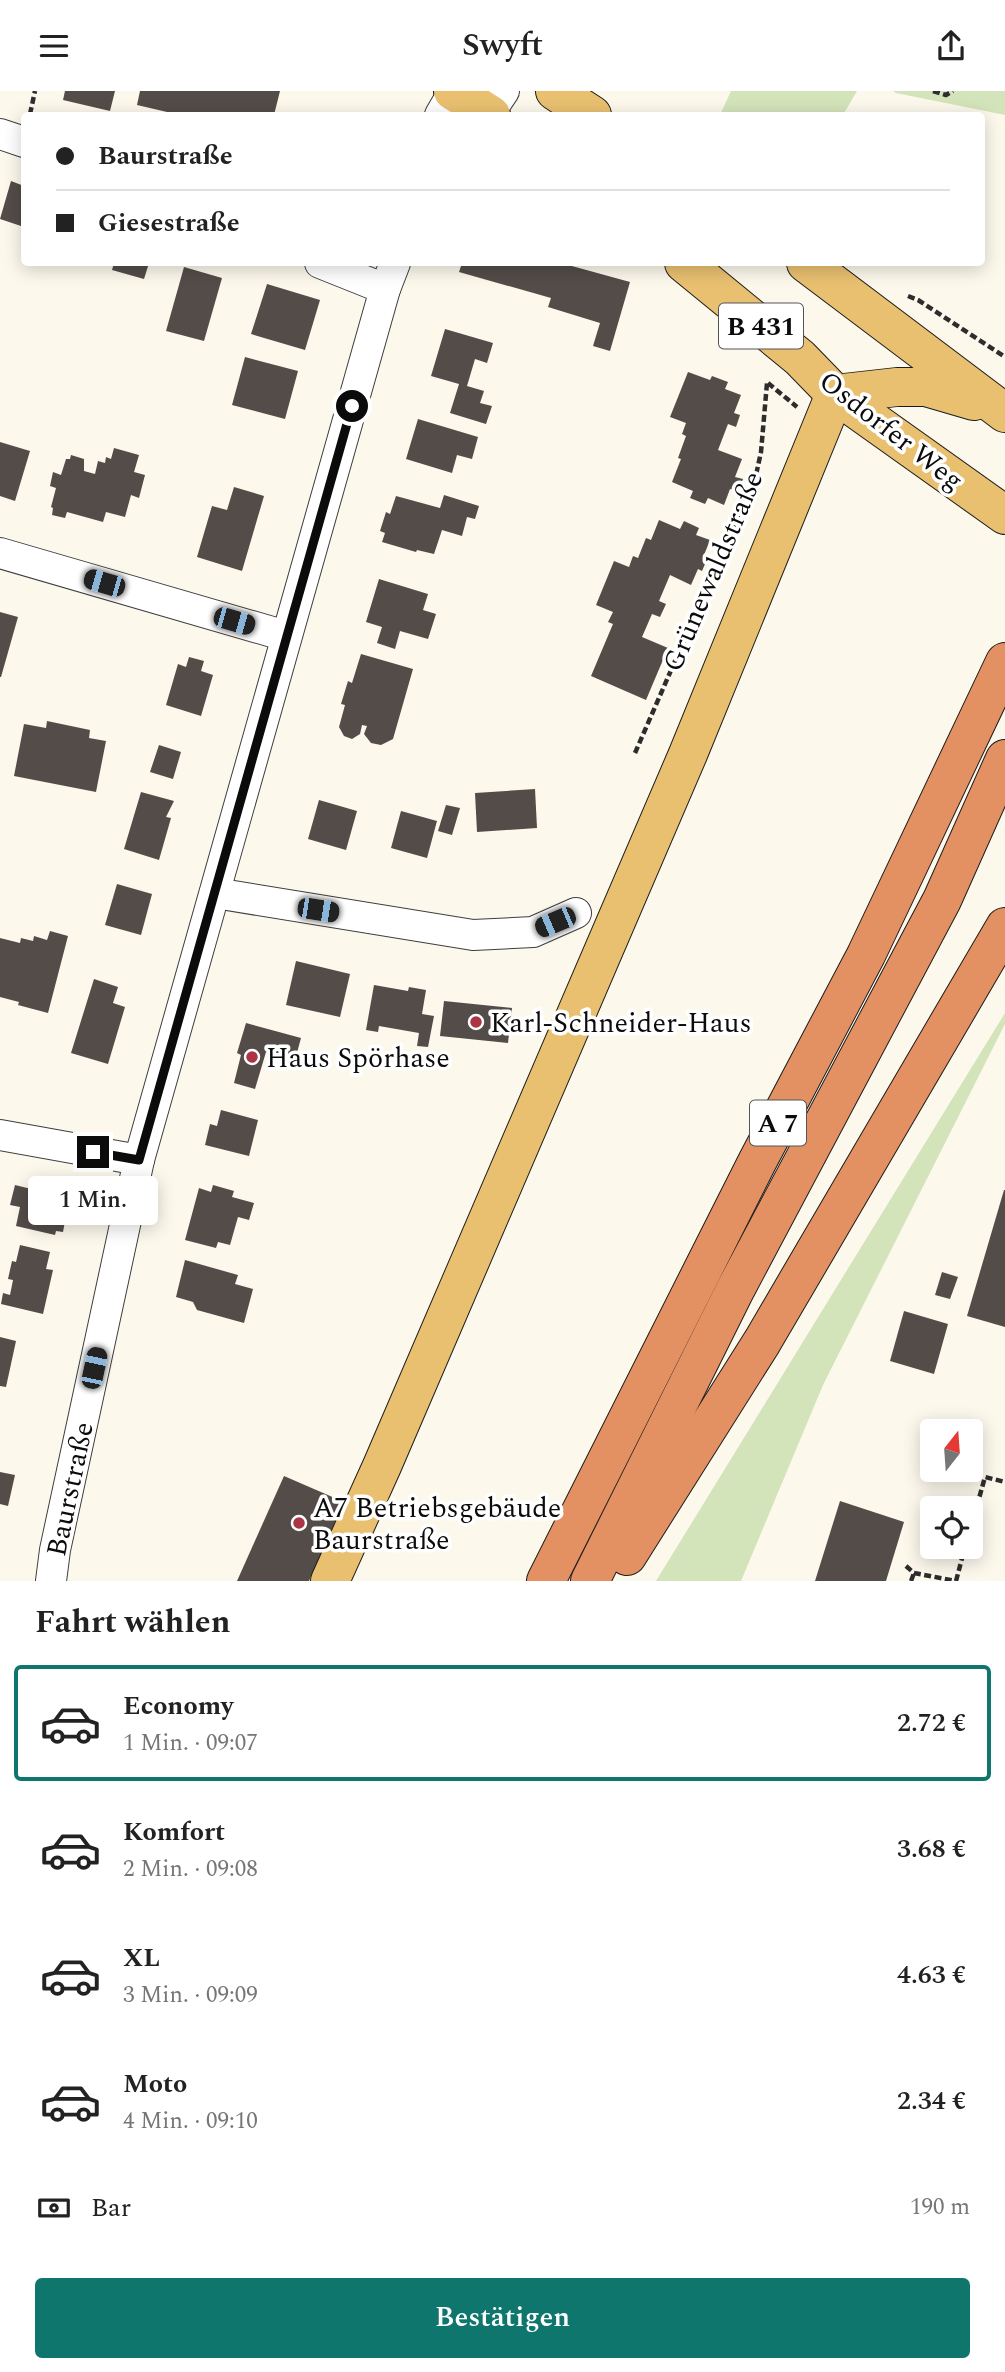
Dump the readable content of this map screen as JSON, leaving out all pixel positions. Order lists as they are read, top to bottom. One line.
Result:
{"streets":{"highway":["A 7"],"main road":["B 431","Osdorfer Weg"],"street":["Baurstraße"],"path":["Grünewaldstraße"]},"crossings":[["Osdorfer Weg","Grünewaldstraße"]],"places":["Karl-Schneider-Haus","Haus Spörhase","A7 Betriebsgebäude Baurstraße"],"north":"top","page":{"header":"Swyft","banner":["Baurstraße","Giesestraße"],"bubble":"1 Min.","heading":"Fahrt wählen","list":[{"name":"Economy","note":"1 Min. · 09:07","value":"2.72 €"},{"name":"Komfort","note":"2 Min. · 09:08","value":"3.68 €"},{"name":"XL","note":"3 Min. · 09:09","value":"4.63 €"},{"name":"Moto","note":"4 Min. · 09:10","value":"2.34 €"}],"pay":["Bar","190 m"],"buttons":"Bestätigen"}}
